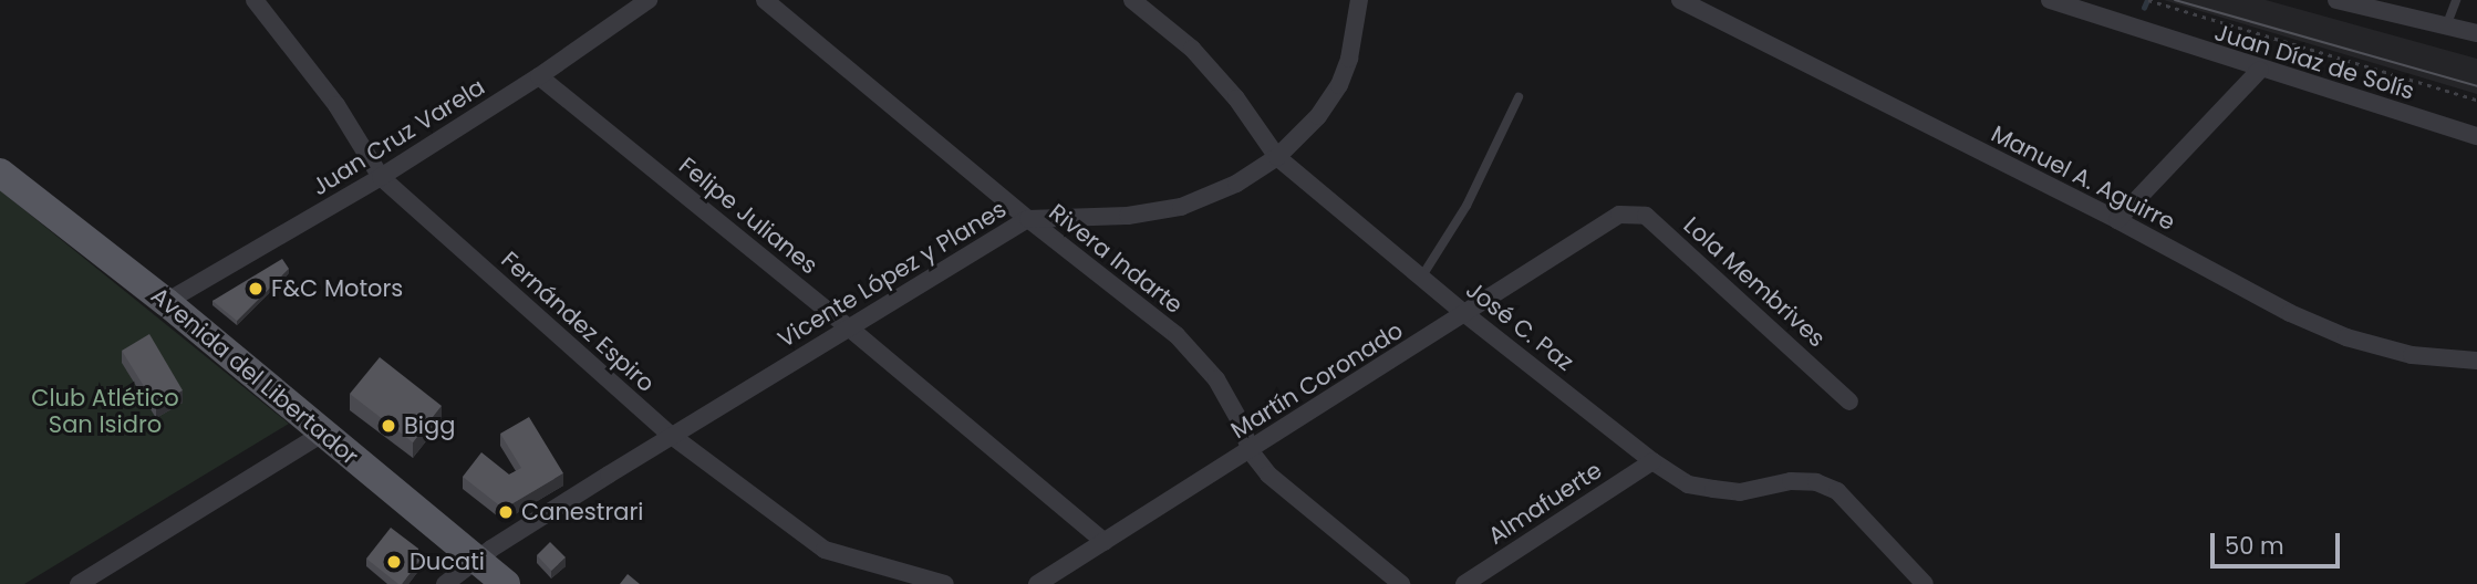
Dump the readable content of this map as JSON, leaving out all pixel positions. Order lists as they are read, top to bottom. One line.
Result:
{"streets":{"main road":["Avenida del Libertador"],"street":["Juan Díaz de Solís","Juan Cruz Varela","Manuel A. Aguirre","Felipe Julianes","Rivera Indarte","Vicente López y Planes","Lola Membrives","Fernández Espiro","José C. Paz","Martín Coronado","Almafuerte"]},"crossings":[["Juan Cruz Varela","Felipe Julianes"],["Juan Cruz Varela","Fernández Espiro"],["Juan Cruz Varela","Avenida del Libertador"],["Felipe Julianes","Vicente López y Planes"],["Felipe Julianes","Martín Coronado"],["Rivera Indarte","Vicente López y Planes"],["Rivera Indarte","Martín Coronado"],["Vicente López y Planes","Fernández Espiro"],["Vicente López y Planes","José C. Paz"],["Vicente López y Planes","Avenida del Libertador"],["Lola Membrives","Martín Coronado"],["José C. Paz","Martín Coronado"],["José C. Paz","Almafuerte"]],"parks":["Club Atlético San Isidro"],"places":["F&C Motors","Bigg","Canestrari","Ducati"],"scale_bar":"50 m"}
